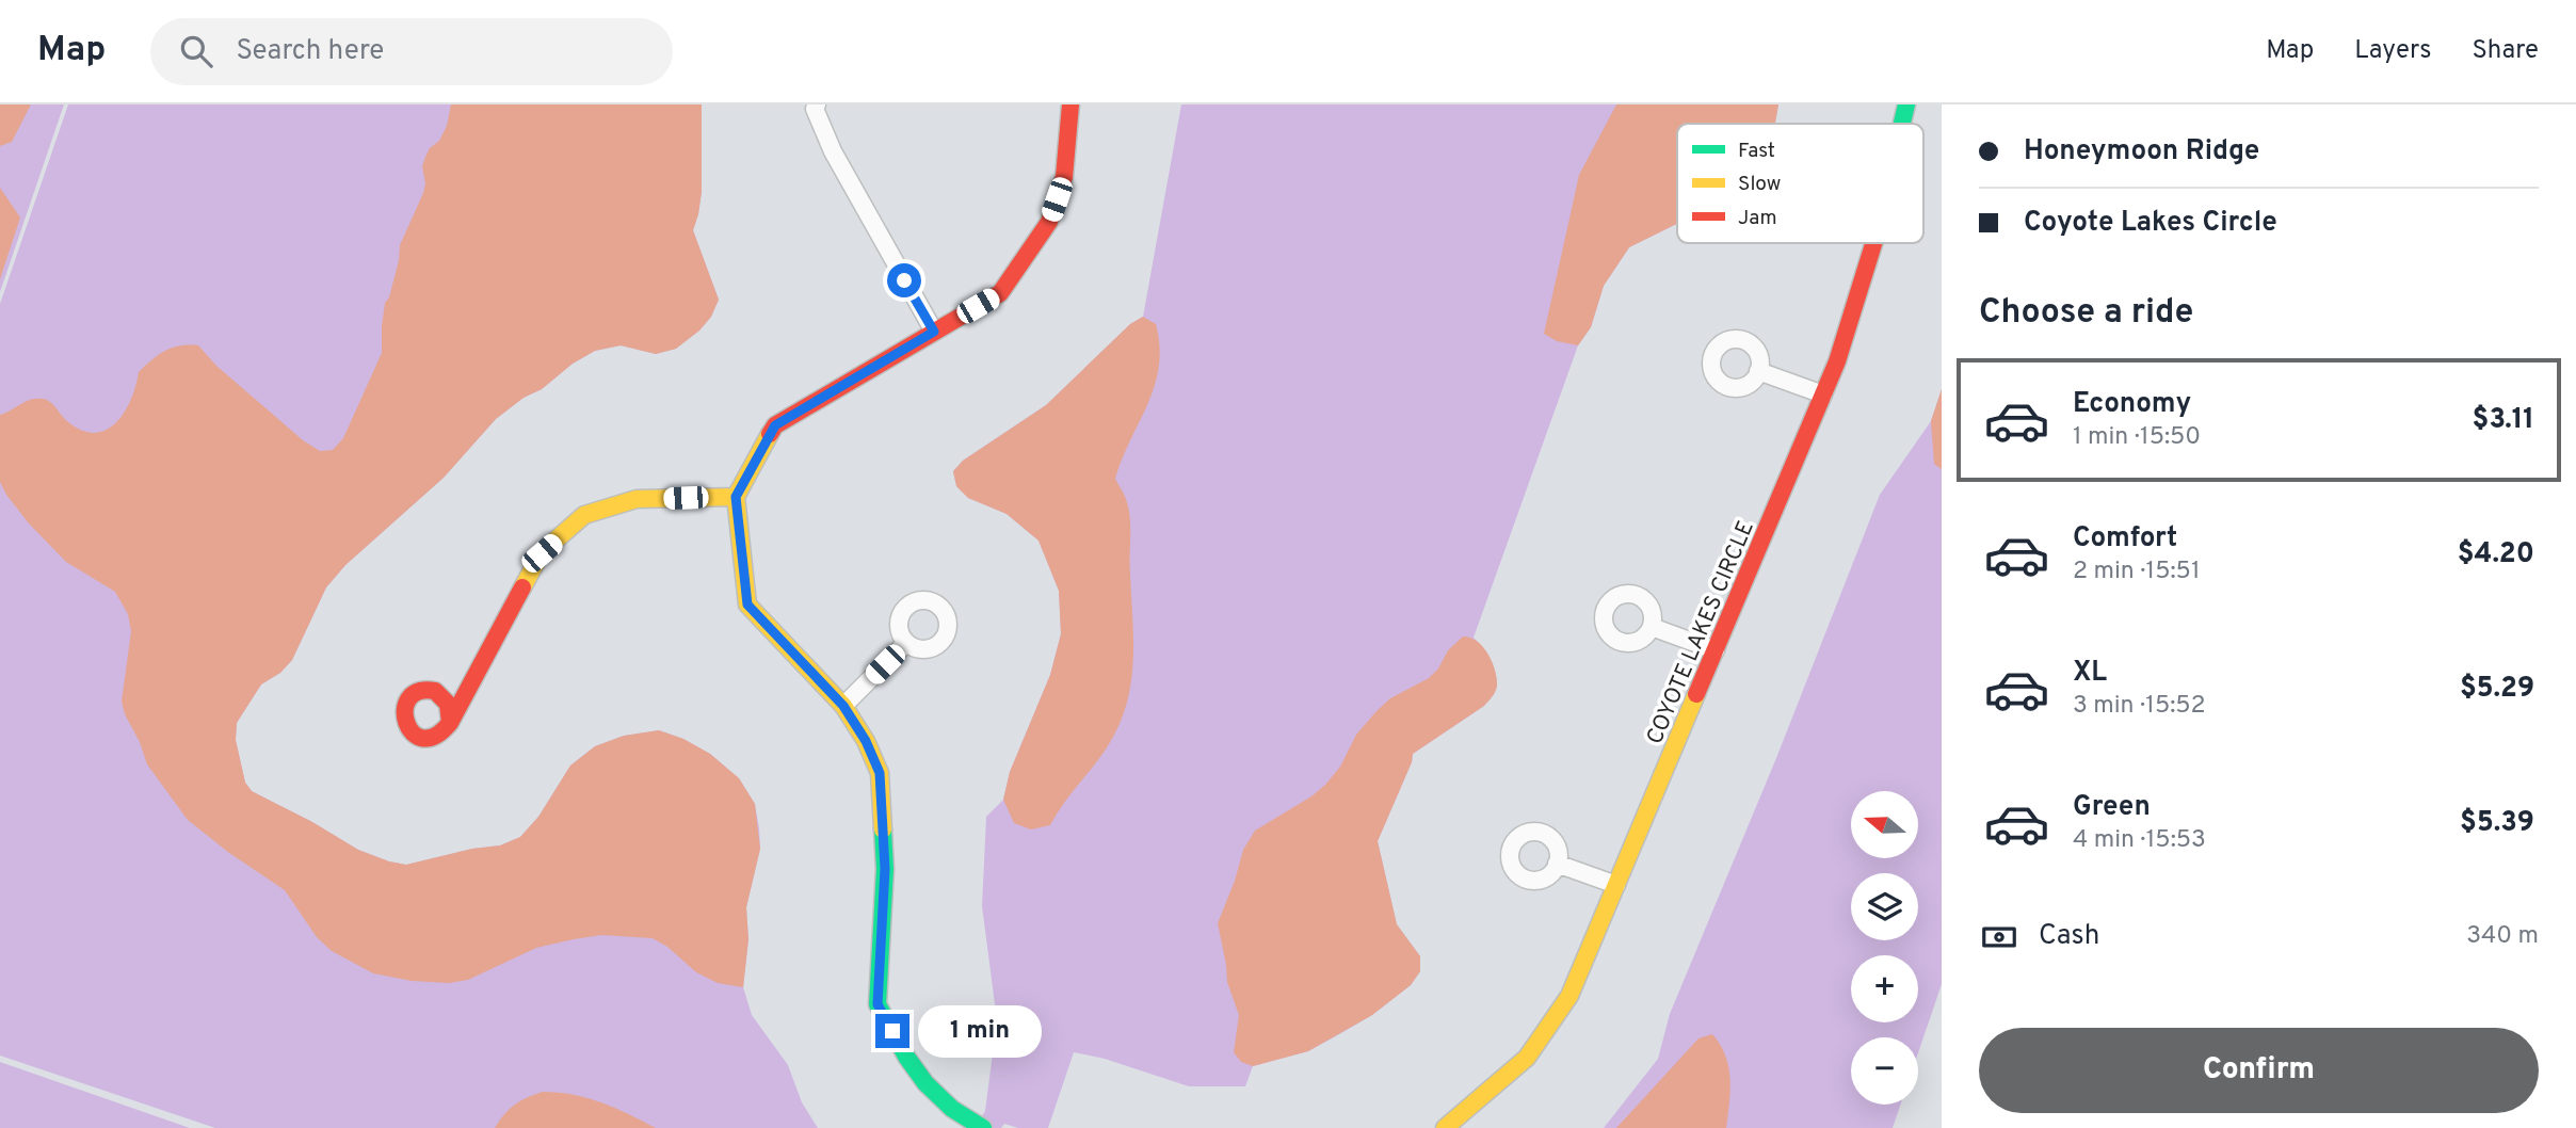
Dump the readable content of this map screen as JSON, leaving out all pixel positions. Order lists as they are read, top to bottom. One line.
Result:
{"streets":{"street":["COYOTE LAKES CIRCLE"]},"legend":["Fast","Slow","Jam"],"north":"left","page":{"header":"Map","search":"Search here","nav":["Map","Layers","Share"],"banner":["Honeymoon Ridge","Coyote Lakes Circle"],"heading":"Choose a ride","list":[{"name":"Economy","note":"1 min · 15:50","value":"$3.11"},{"name":"Comfort","note":"2 min · 15:51","value":"$4.20"},{"name":"XL","note":"3 min · 15:52","value":"$5.29"},{"name":"Green","note":"4 min · 15:53","value":"$5.39"}],"map_buttons":["+","−"],"pay":["Cash","340 m"],"bubble":"1 min","buttons":"Confirm"}}
